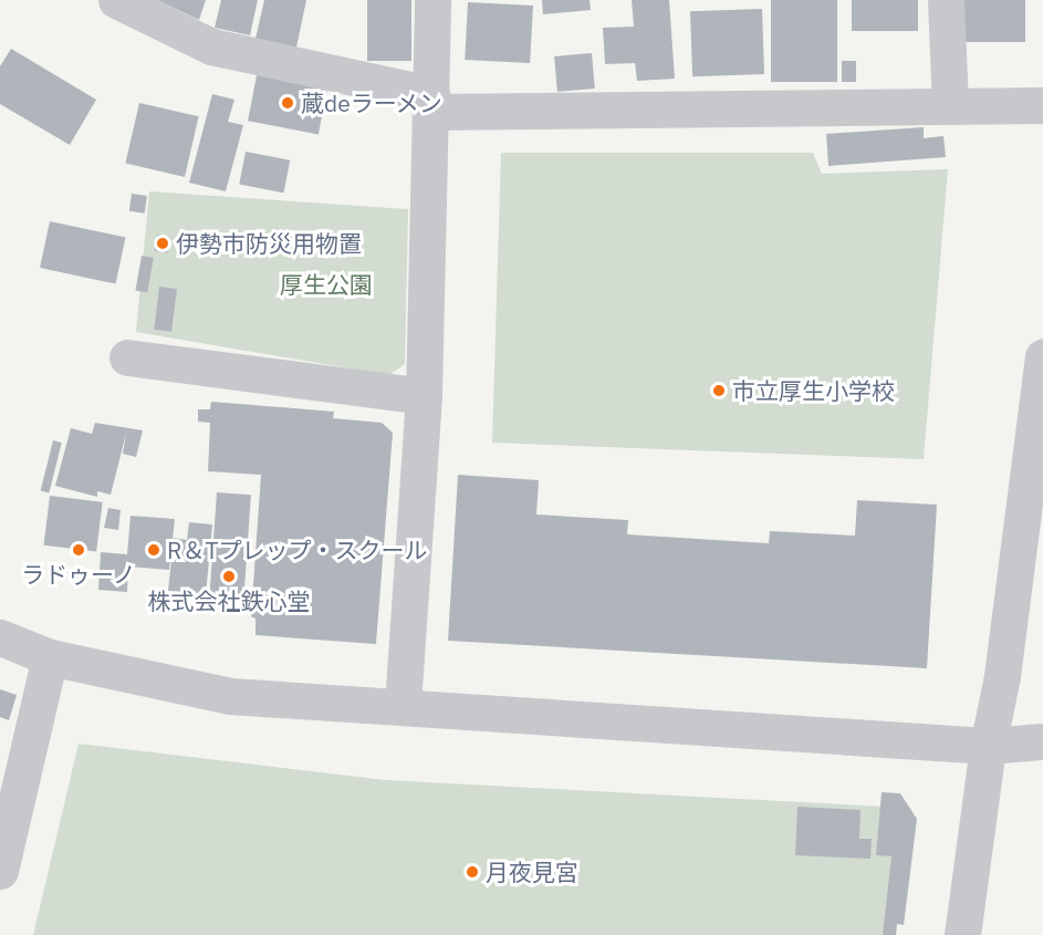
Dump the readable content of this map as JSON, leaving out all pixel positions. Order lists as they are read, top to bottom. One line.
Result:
{"parks":["厚生公園"],"places":["蔵deラーメン","伊勢市防災用物置","市立厚生小学校","ラドゥーノ","R＆Tプレップ・スクール","株式会社鉄心堂","月夜見宮"]}
